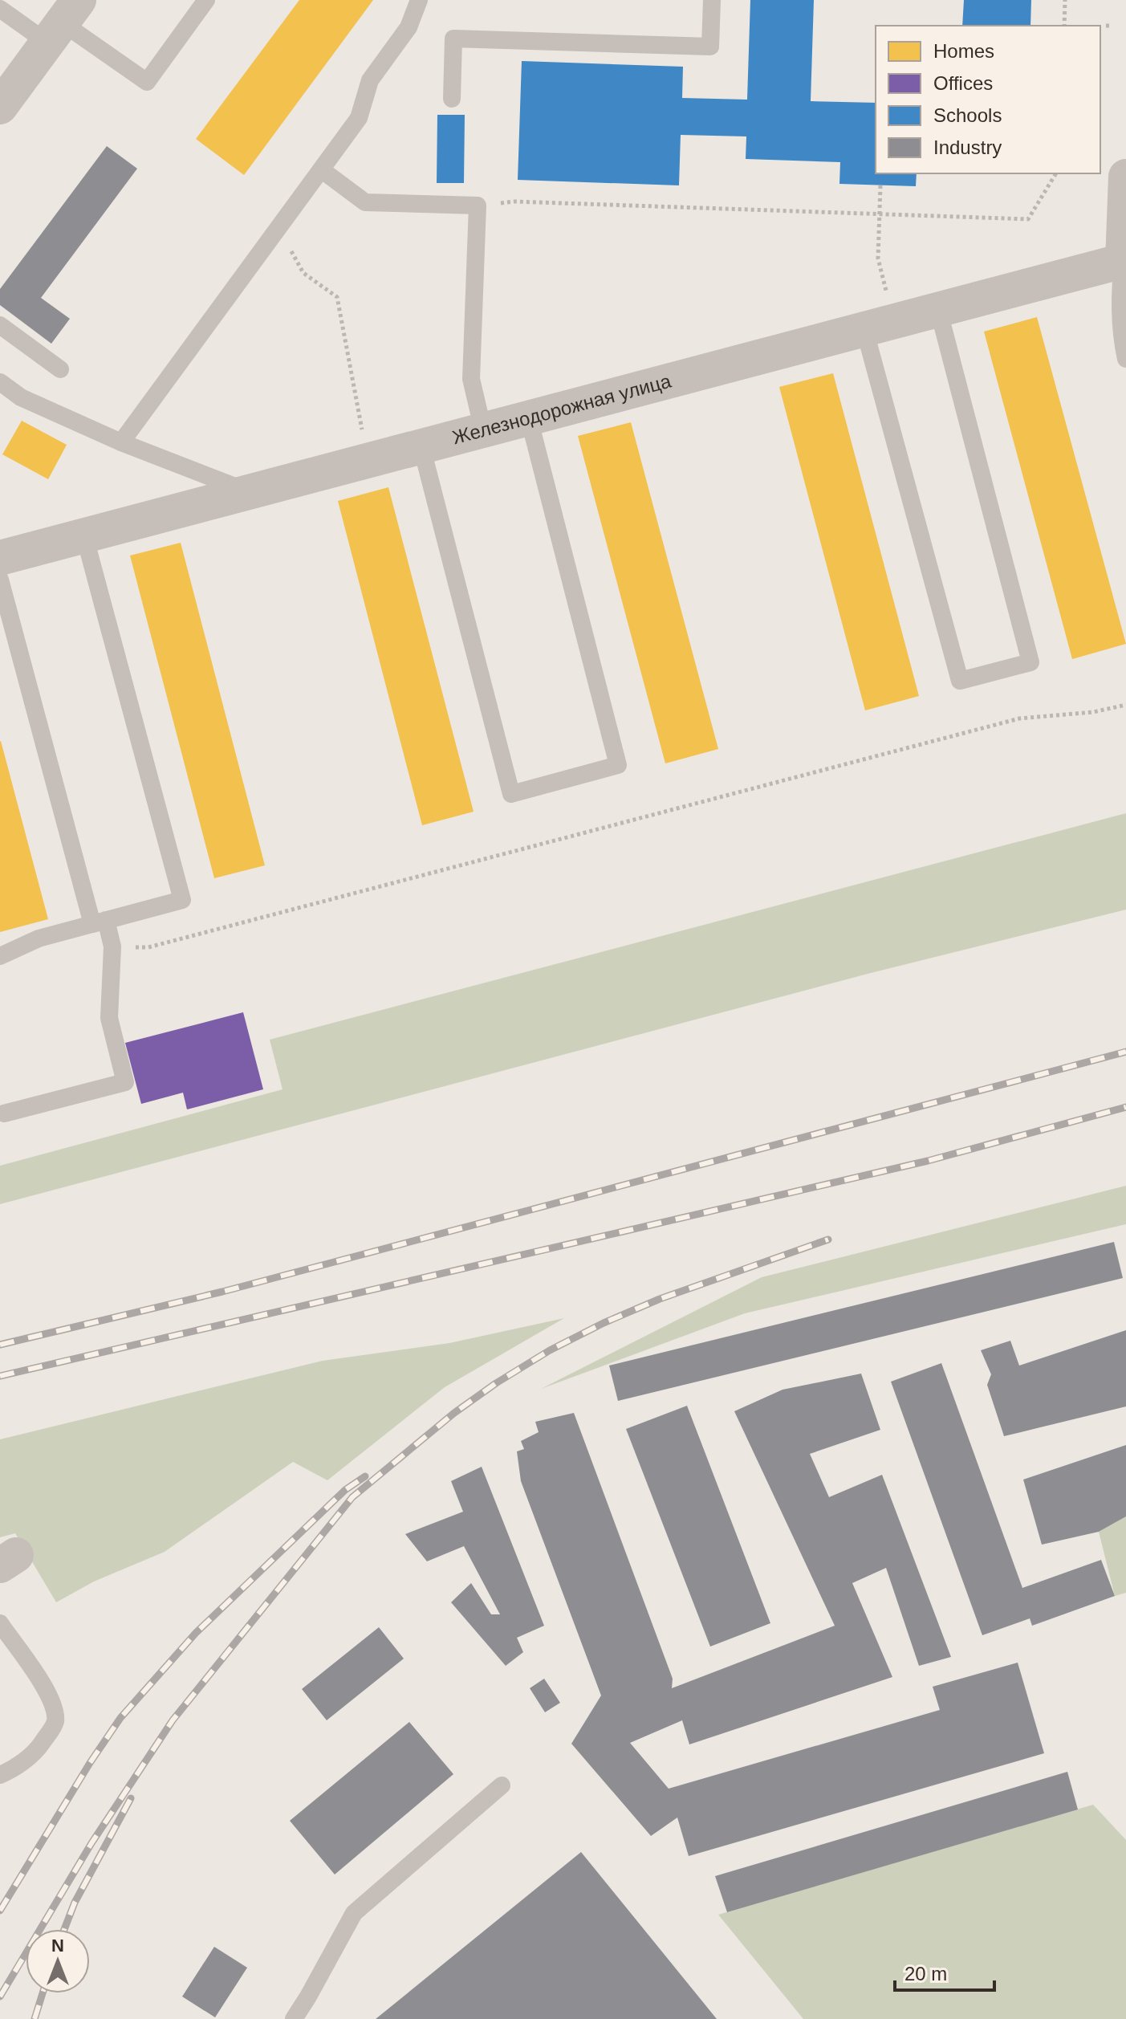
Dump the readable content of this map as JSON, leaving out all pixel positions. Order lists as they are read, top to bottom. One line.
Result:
{"streets":{"street":["Железнодорожная улица"]},"legend":["Homes","Offices","Schools","Industry"],"scale_bar":"20 m","north":"top"}
